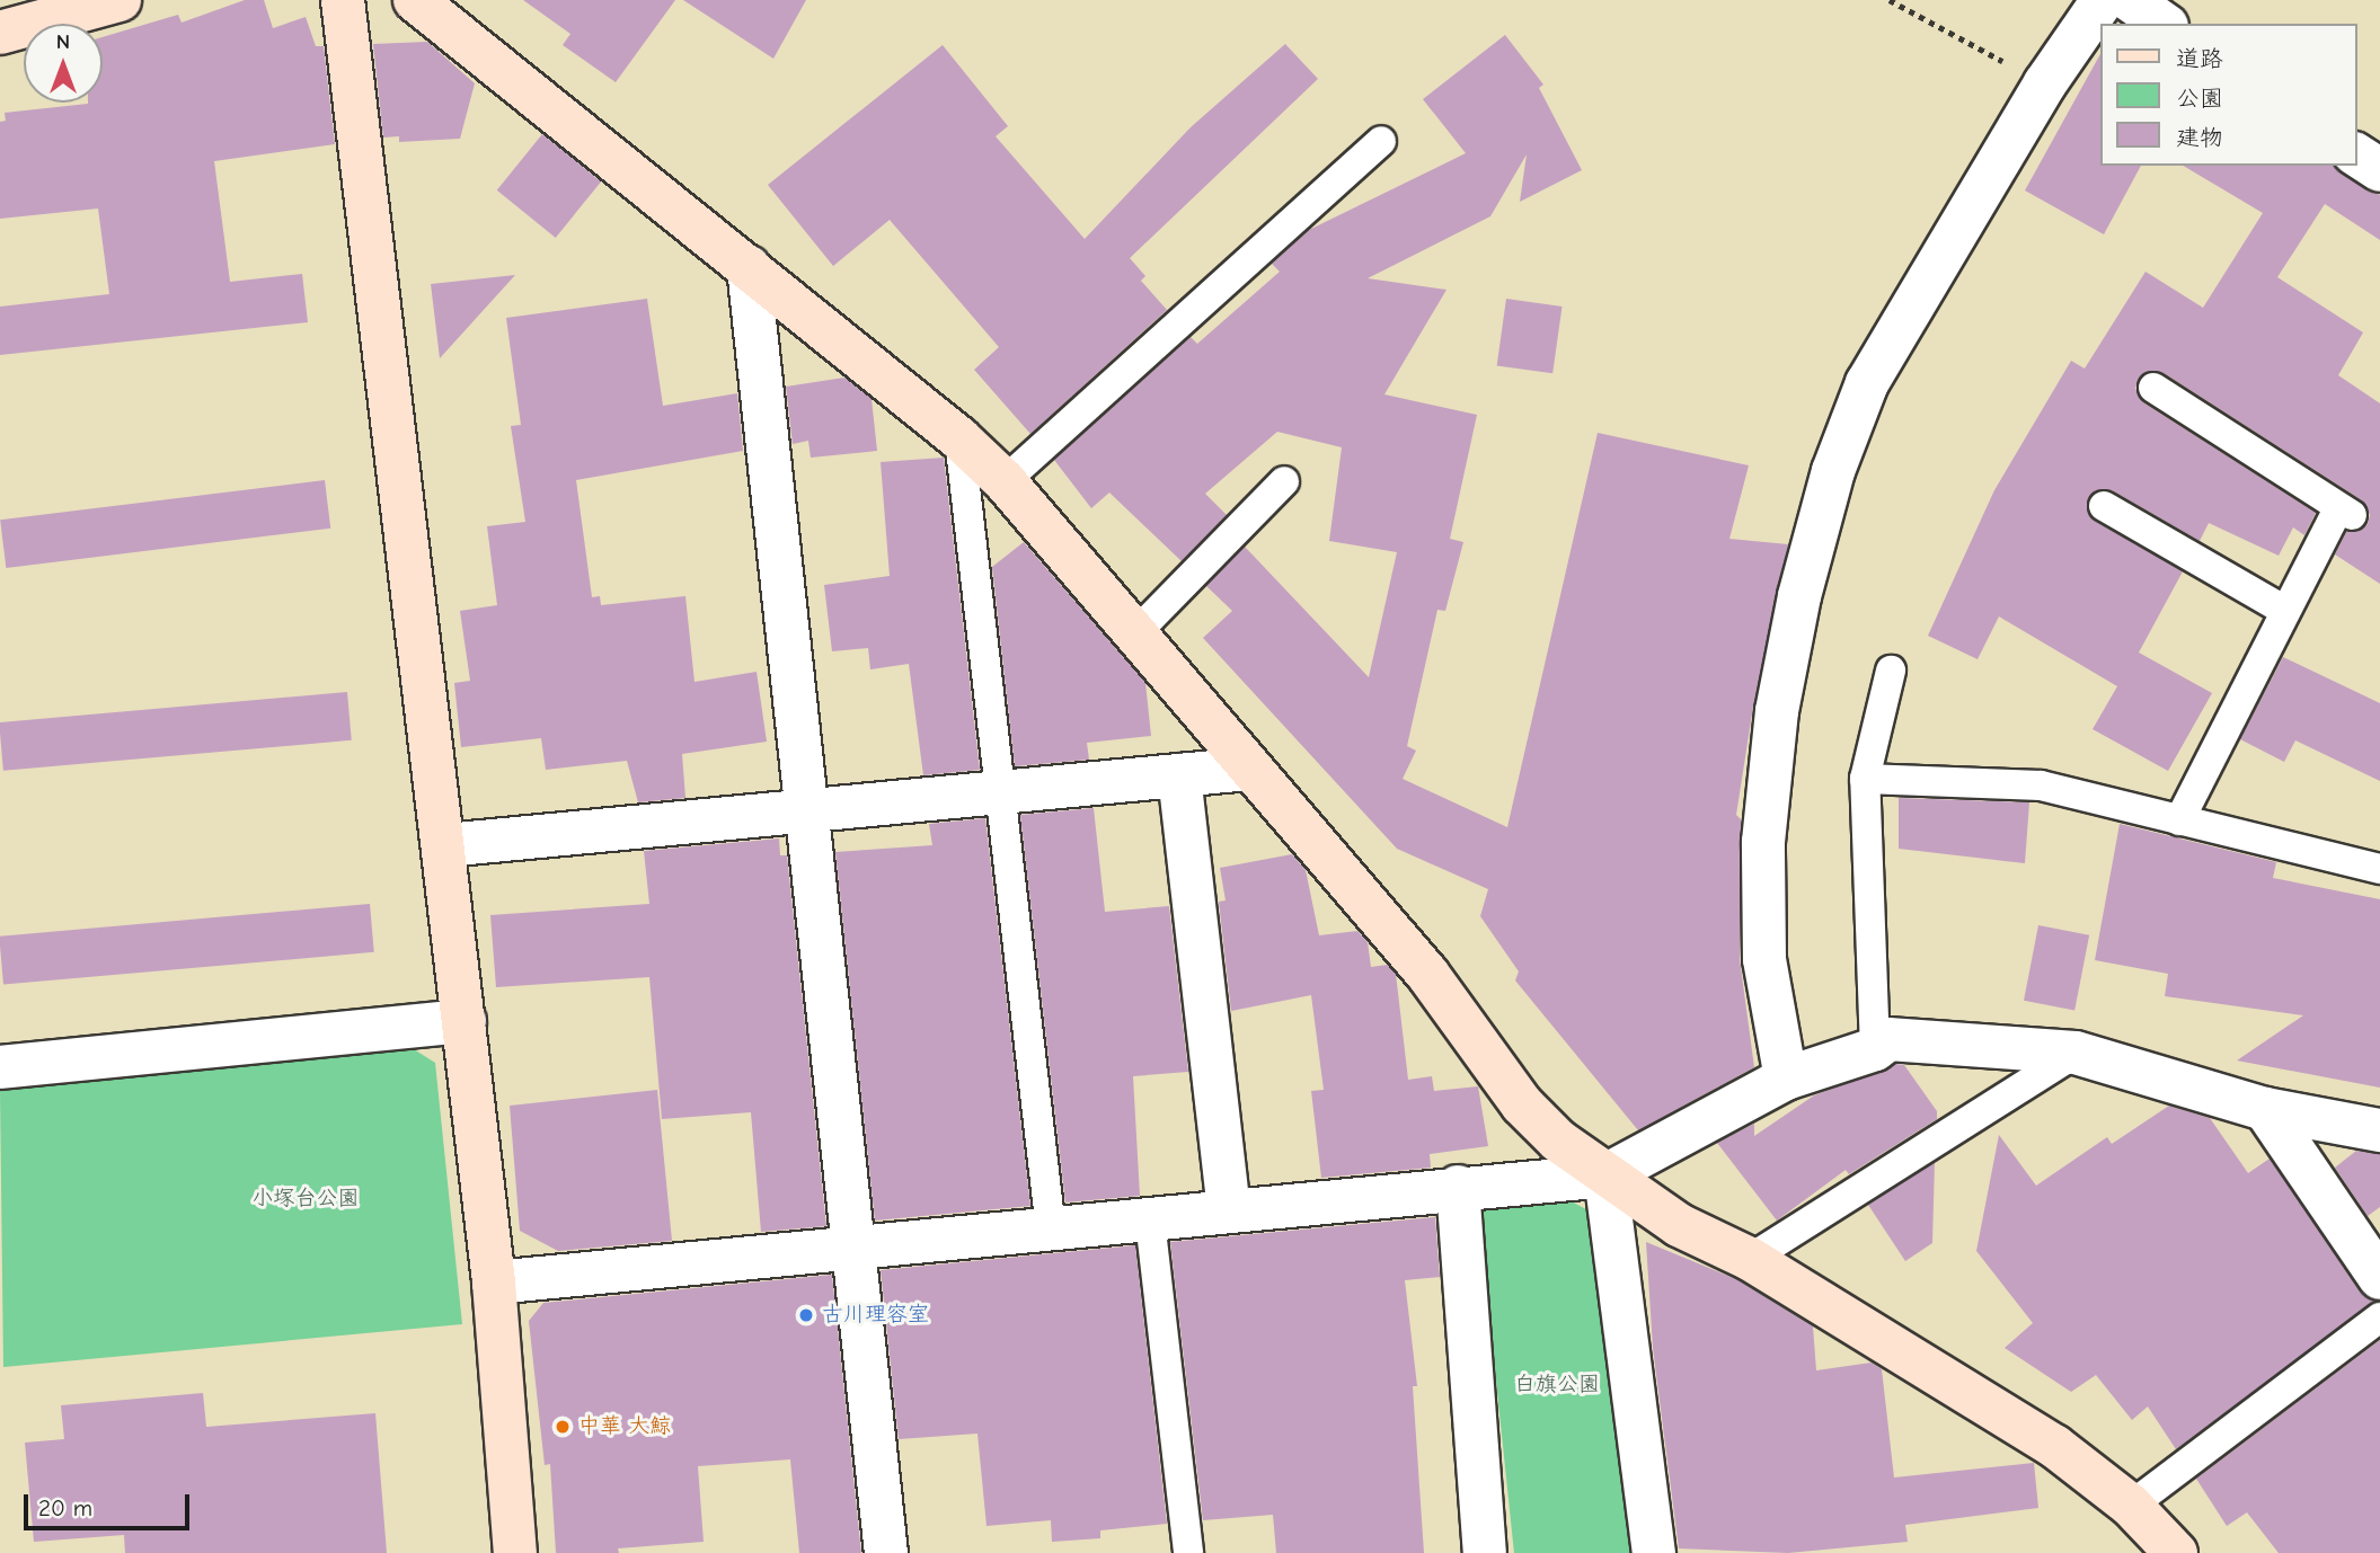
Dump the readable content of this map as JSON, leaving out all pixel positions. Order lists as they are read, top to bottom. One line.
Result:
{"parks":["小塚台公園","白旗公園"],"places":["古川理容室","中華 大鯨"],"legend":["道路","公園","建物"],"scale_bar":"20 m","north":"top"}
